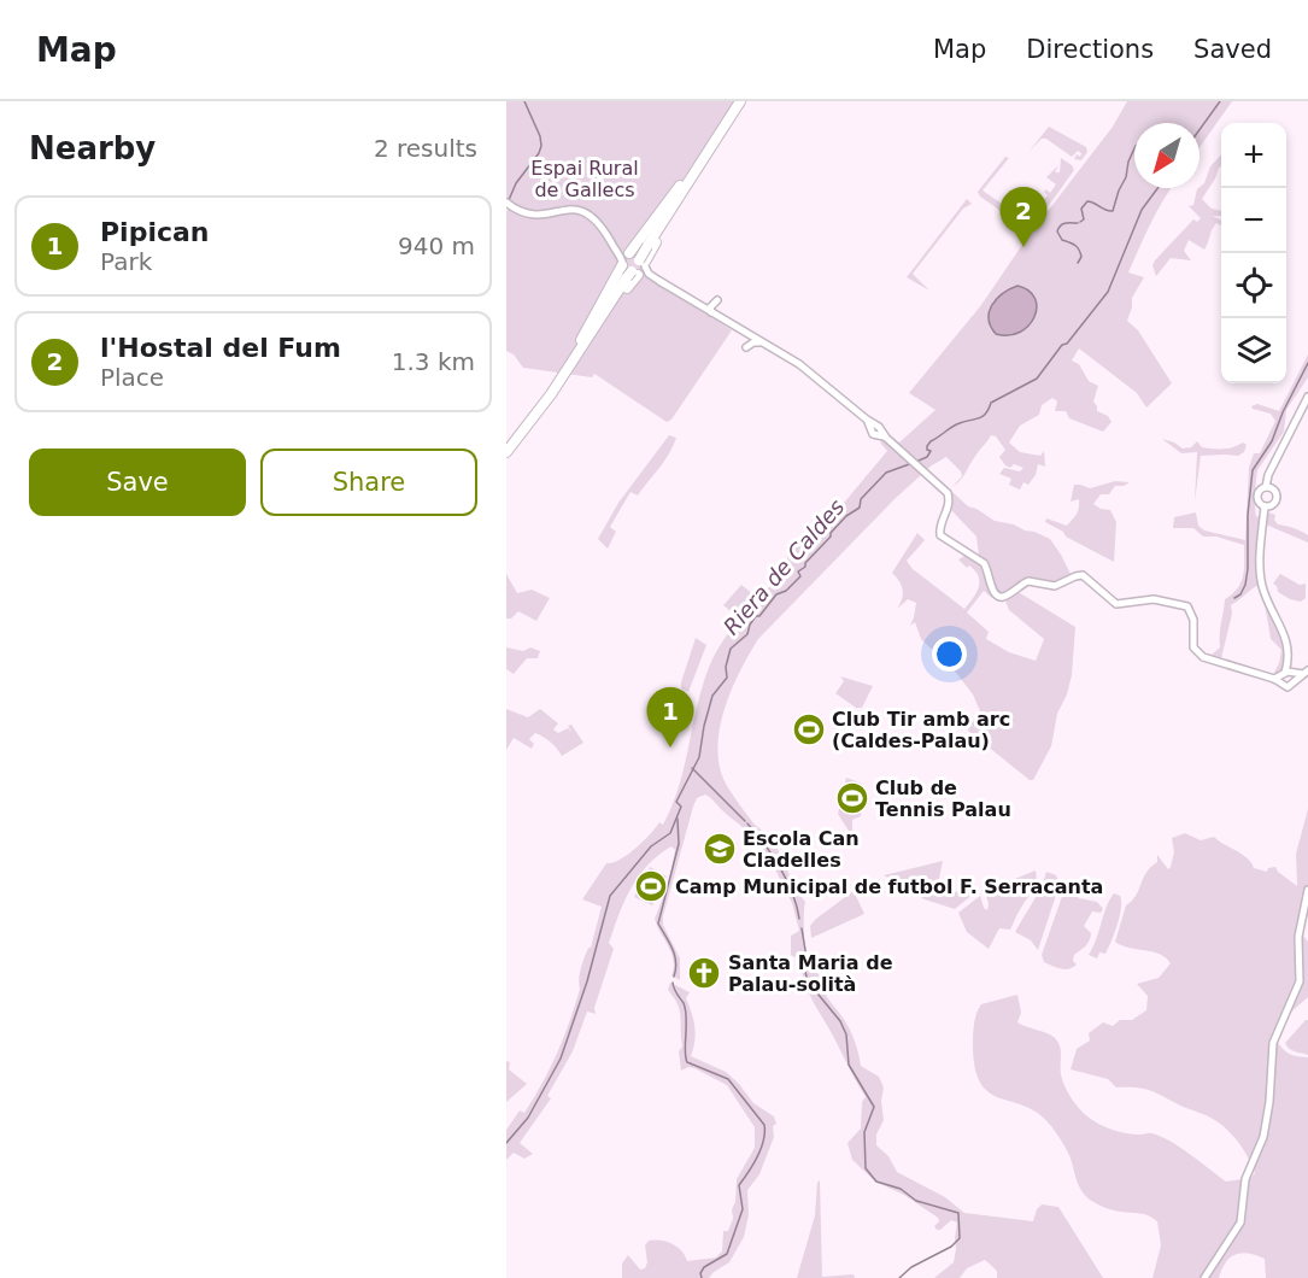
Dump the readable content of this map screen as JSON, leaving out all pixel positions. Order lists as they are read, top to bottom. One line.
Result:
{"water":["Riera de Caldes"],"parks":["Espai Rural de Gallecs"],"places":{"sports":["Club Tir amb arc (Caldes-Palau)","Club de Tennis Palau","Camp Municipal de futbol F. Serracanta"],"school or university":["Escola Can Cladelles"],"church":["Santa Maria de Palau-solità"]},"north":"bottom left","page":{"header":"Map","nav":["Map","Directions","Saved"],"heading":["Nearby","2 results"],"map_buttons":["+","−"],"pins":["2","1"],"list":[{"mark":"1","name":"Pipican","note":"Park","value":"940 m"},{"mark":"2","name":"l'Hostal del Fum","note":"Place","value":"1.3 km"}],"buttons":["Save","Share"]}}
